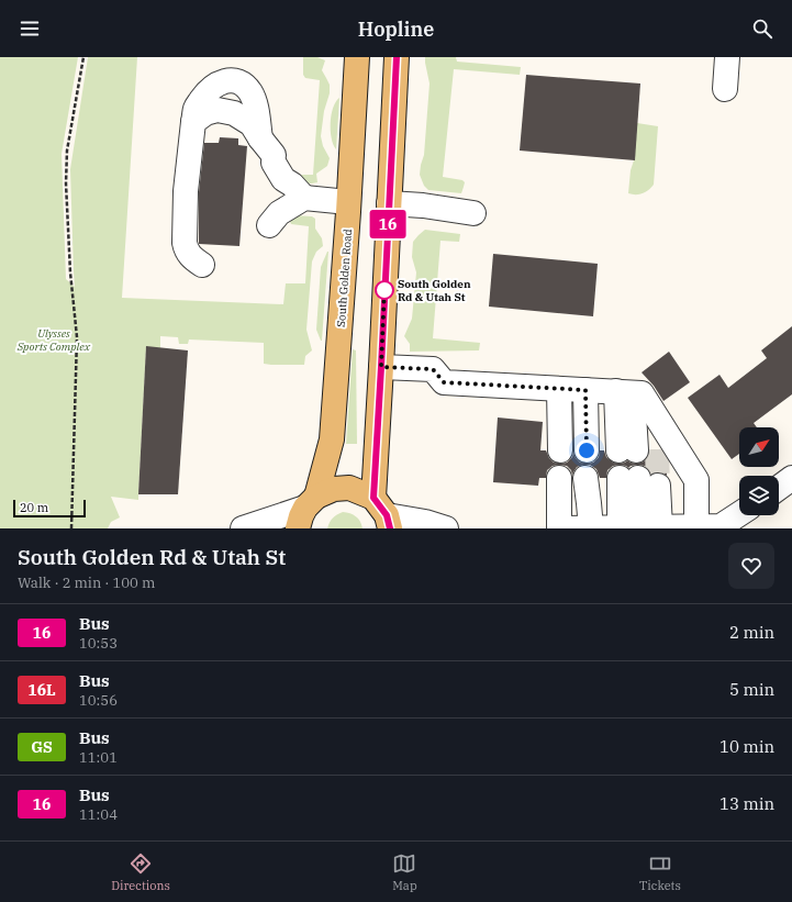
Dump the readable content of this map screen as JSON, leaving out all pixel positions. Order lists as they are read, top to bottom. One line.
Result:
{"streets":{"main road":["South Golden Road"]},"parks":["Ulysses Sports Complex"],"places":["South Golden Rd & Utah St"],"lines":["bus line 16"],"scale_bar":"20 m","north":"top right","page":{"header":"Hopline","on_map":"16","scale":"20 m","heading":["South Golden Rd & Utah St","Walk · 2 min · 100 m"],"list":[{"mark":"16","name":"Bus","note":"10:53","value":"2 min"},{"mark":"16L","name":"Bus","note":"10:56","value":"5 min"},{"mark":"GS","name":"Bus","note":"11:01","value":"10 min"},{"mark":"16","name":"Bus","note":"11:04","value":"13 min"}],"tabs":["Directions","Map","Tickets"]}}
